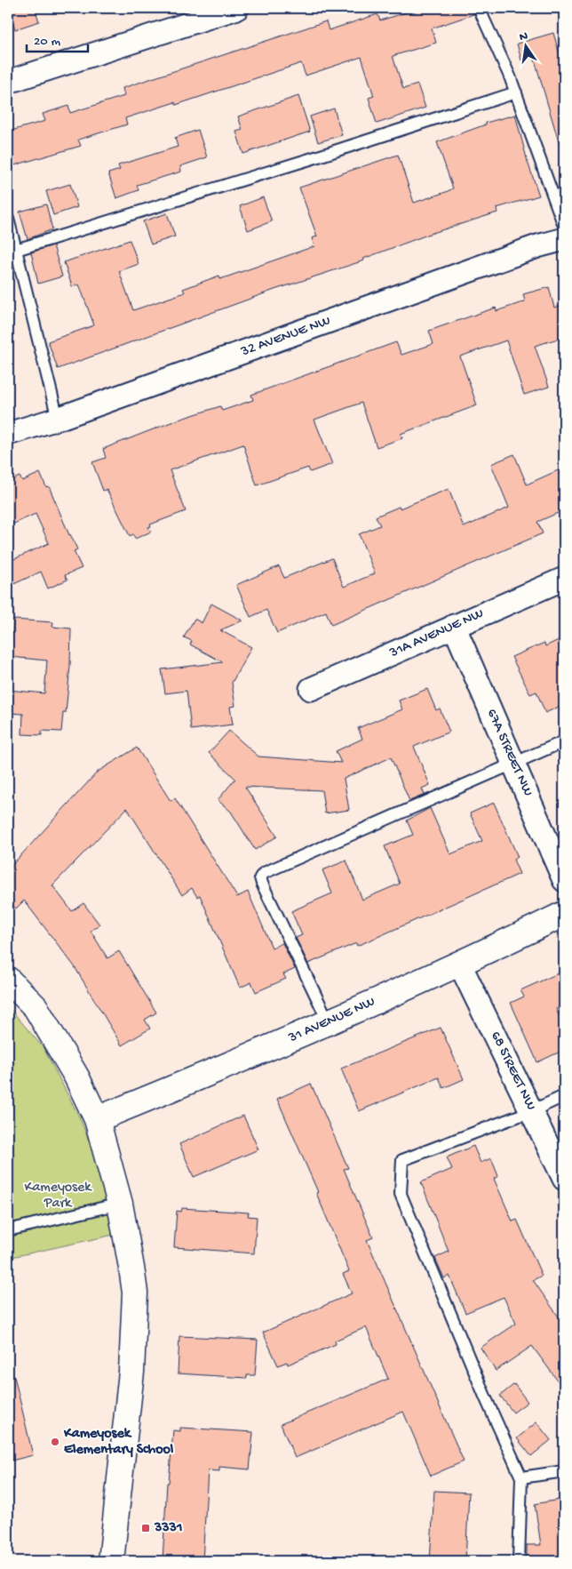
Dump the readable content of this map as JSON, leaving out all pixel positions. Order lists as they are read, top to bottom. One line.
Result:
{"streets":{"street":["32 AVENUE NW","31A AVENUE NW","67A STREET NW","31 AVENUE NW","68 STREET NW"]},"crossings":[["31A AVENUE NW","67A STREET NW"],["31 AVENUE NW","68 STREET NW"]],"parks":["Kameyosek Park"],"places":{"other":["Kameyosek Elementary School"],"transit":["3331"]},"scale_bar":"20 m","north":"top"}
